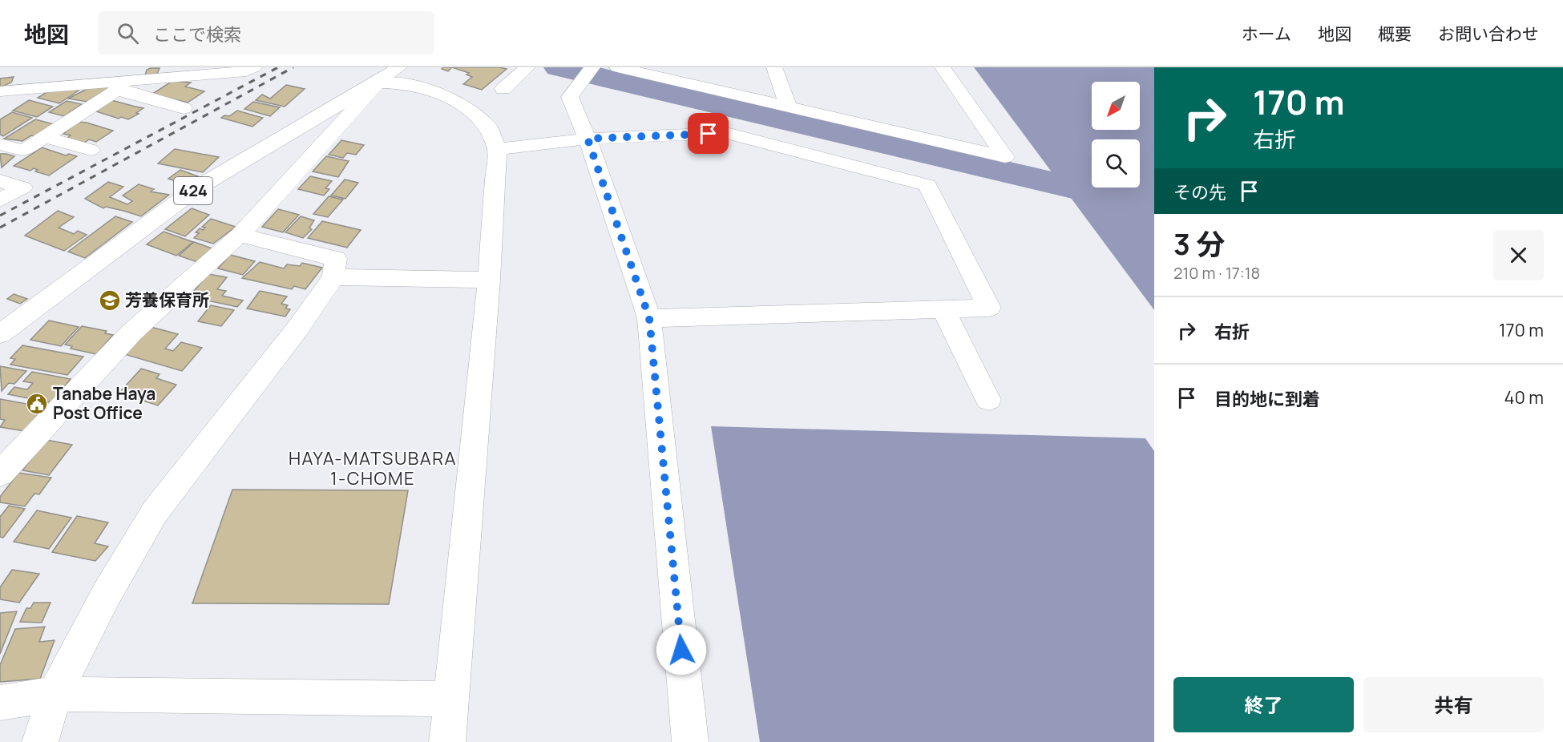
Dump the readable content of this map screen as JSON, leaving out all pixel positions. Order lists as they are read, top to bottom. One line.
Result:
{"streets":{"main road":["424"]},"districts":["HAYA-MATSUBARA 1-CHOME"],"places":{"school or university":["芳養保育所"],"public building":["Tanabe Haya Post Office"]},"north":"bottom left","page":{"header":"地図","search":"ここで検索","nav":["ホーム","地図","概要","お問い合わせ"],"turn":["170 m","右折"],"then":"その先","heading":["3 分","210 m · 17:18"],"list":[{"name":"右折","value":"170 m"},{"name":"目的地に到着","value":"40 m"}],"buttons":["終了","共有"]}}
